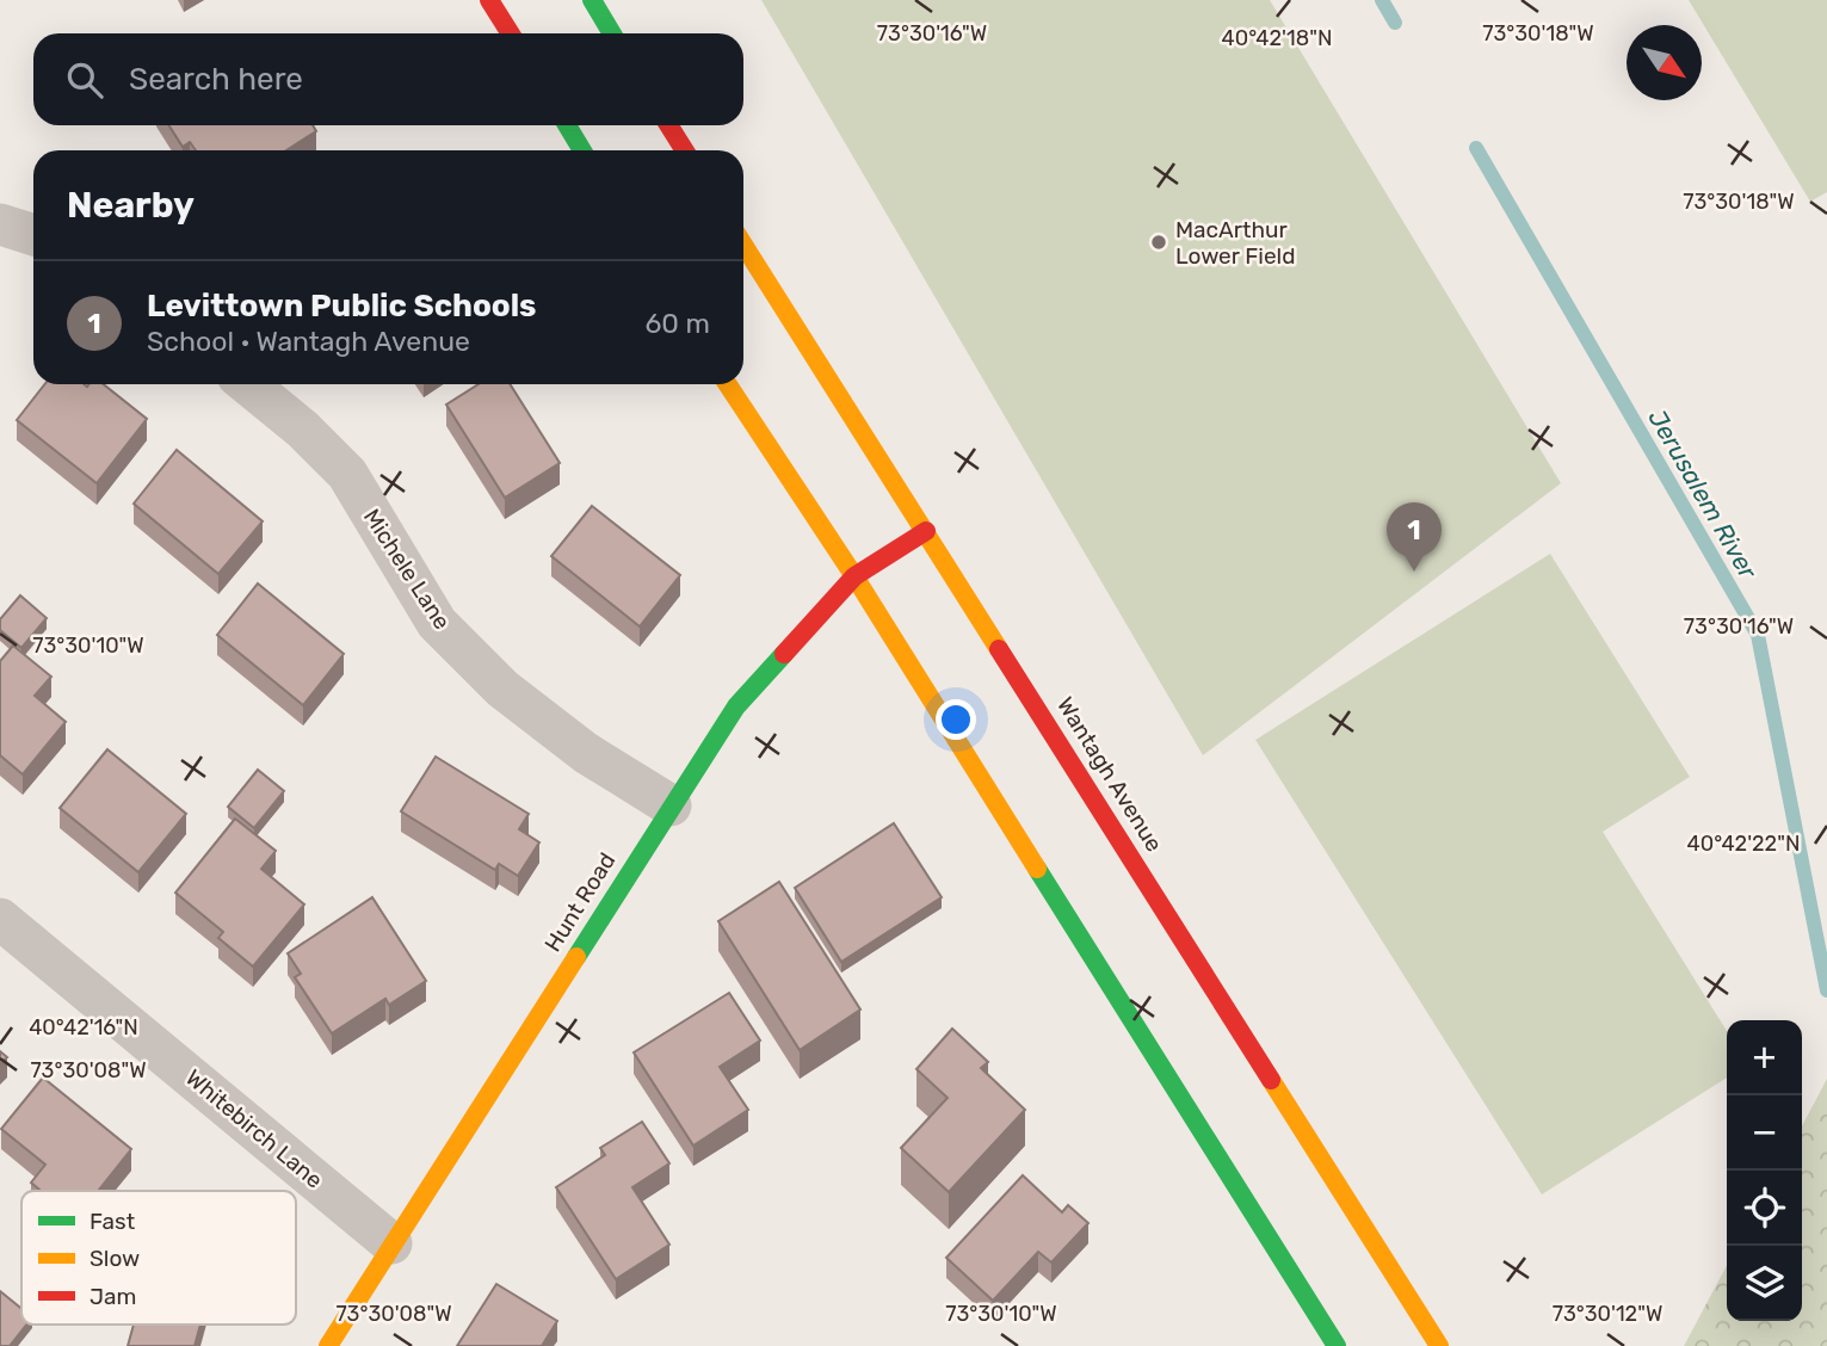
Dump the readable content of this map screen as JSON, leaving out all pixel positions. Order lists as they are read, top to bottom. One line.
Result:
{"streets":{"main road":["Wantagh Avenue","Hunt Road"],"street":["Michele Lane","Whitebirch Lane"]},"crossings":[["Michele Lane","Hunt Road"],["Wantagh Avenue","Hunt Road"],["Hunt Road","Whitebirch Lane"]],"water":["Jerusalem River"],"places":["MacArthur Lower Field"],"legend":["Fast","Slow","Jam"],"north":"bottom right","page":{"search":"Search here","heading":"Nearby","list":[{"mark":"1","name":"Levittown Public Schools","note":"School · Wantagh Avenue","value":"60 m"}],"pins":"1","map_buttons":["+","−"]},"coordinates":["73°30'16\"W","73°30'18\"W","40°42'18\"N","73°30'10\"W","40°42'22\"N","40°42'16\"N","73°30'08\"W","73°30'12\"W"]}
